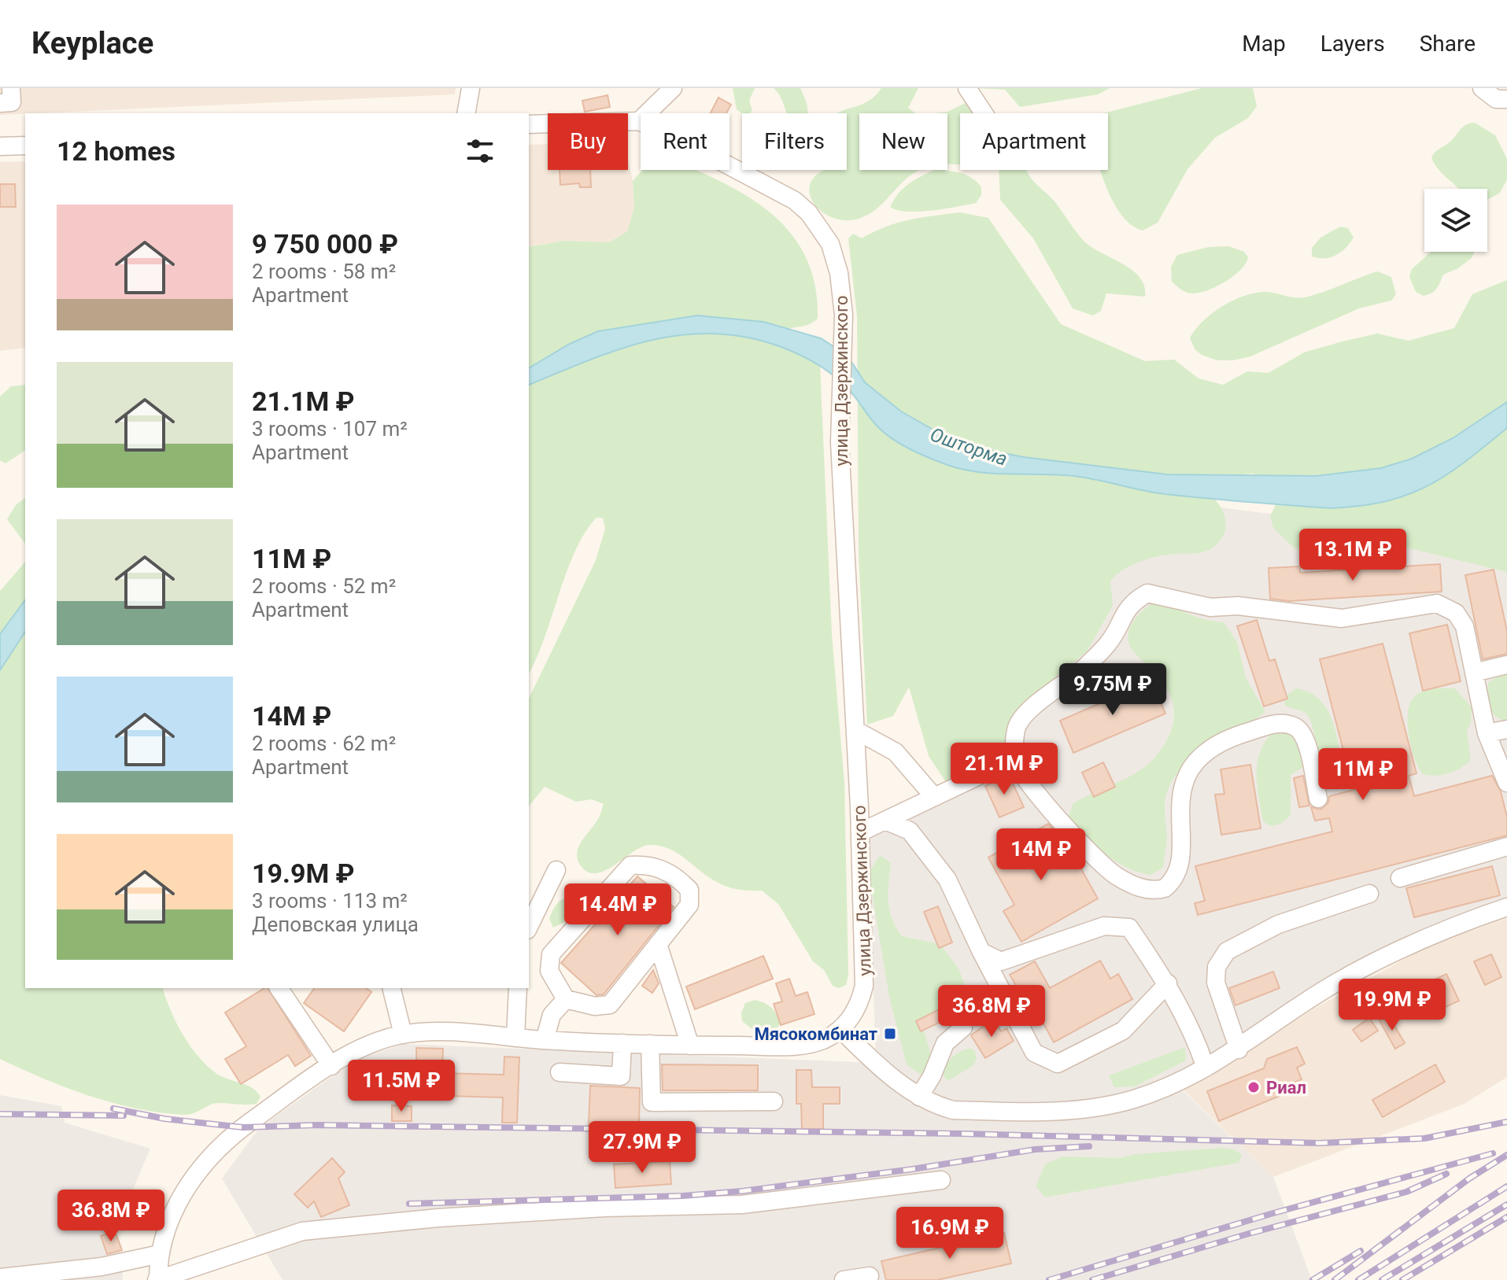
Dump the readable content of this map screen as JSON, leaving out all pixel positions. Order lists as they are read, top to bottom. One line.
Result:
{"streets":{"street":["улица Дзержинского"]},"water":["Ошторма"],"places":{"transit":["Мясокомбинат"],"other":["Риал"]},"page":{"header":"Keyplace","nav":["Map","Layers","Share"],"chip":["Buy","Rent","Filters","New","Apartment"],"heading":"12 homes","list":[{"name":"9 750 000 ₽","note":"2 rooms · 58 m² · Apartment"},{"name":"21.1M ₽","note":"3 rooms · 107 m² · Apartment"},{"name":"11M ₽","note":"2 rooms · 52 m² · Apartment"},{"name":"14M ₽","note":"2 rooms · 62 m² · Apartment"},{"name":"19.9M ₽","note":"3 rooms · 113 m² · Деповская улица"}],"price":["13.1M ₽","9.75M ₽","21.1M ₽","11M ₽","14M ₽","14.4M ₽","19.9M ₽","36.8M ₽","11.5M ₽","27.9M ₽","36.8M ₽","16.9M ₽"]}}
